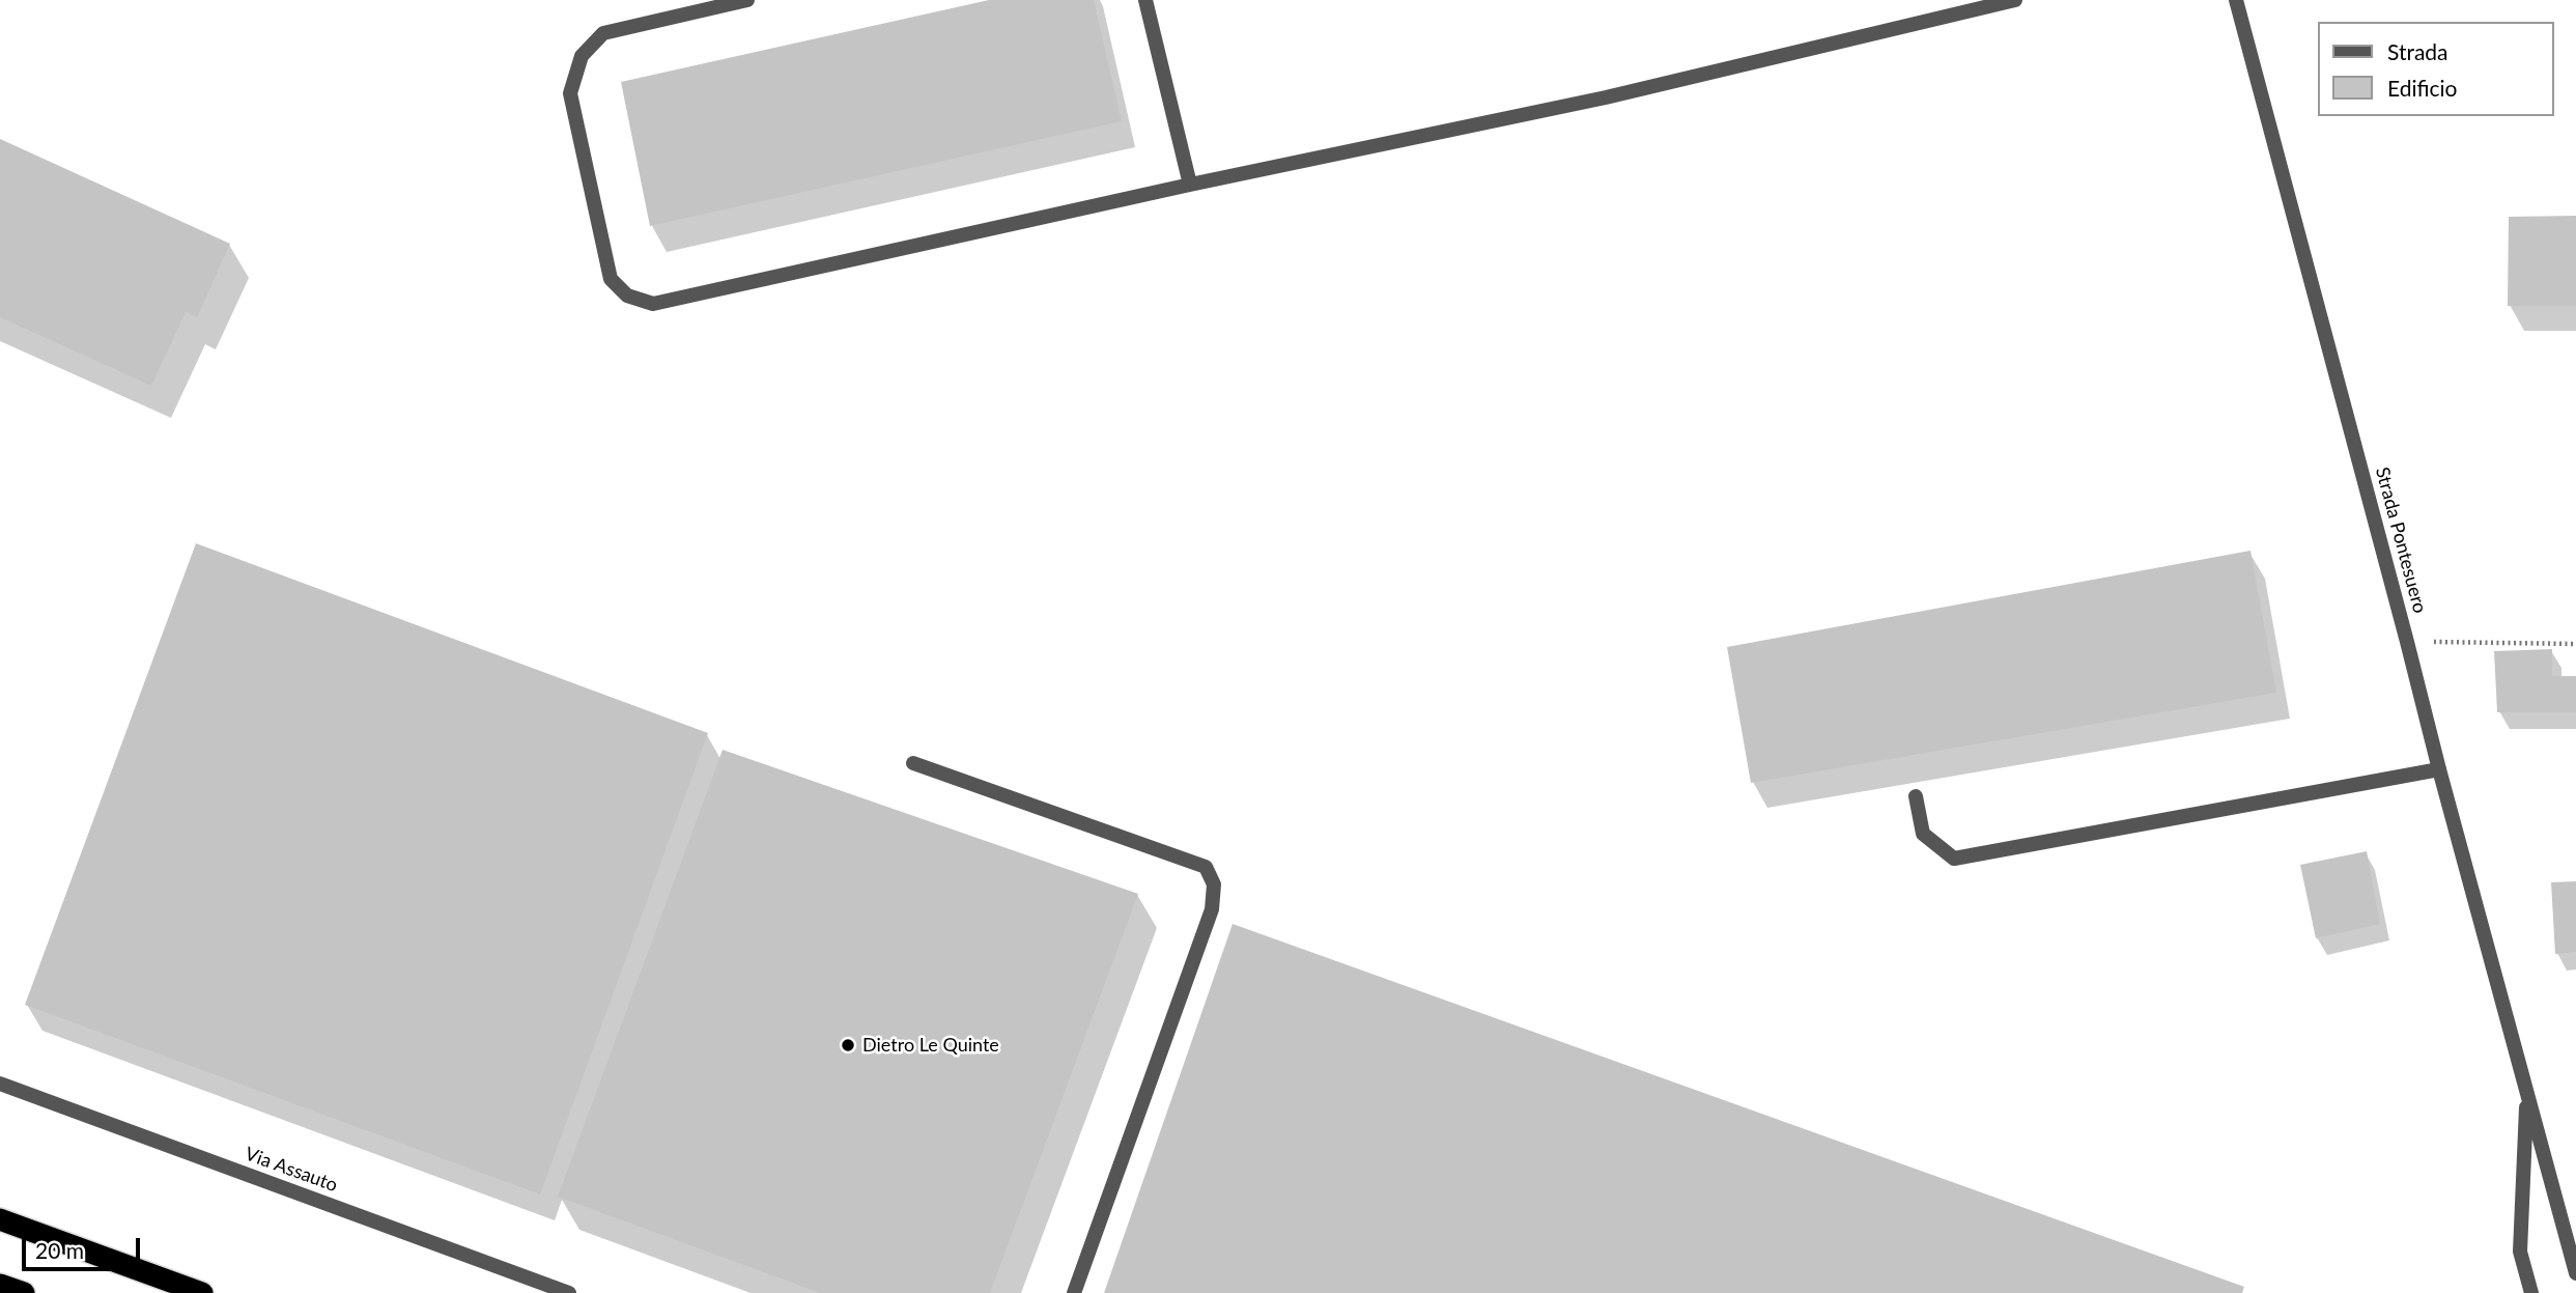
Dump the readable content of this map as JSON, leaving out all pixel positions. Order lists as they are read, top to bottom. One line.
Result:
{"streets":{"street":["Strada Pontesuero","Via Assauto"]},"places":["Dietro Le Quinte"],"legend":["Strada","Edificio"],"scale_bar":"20 m"}
